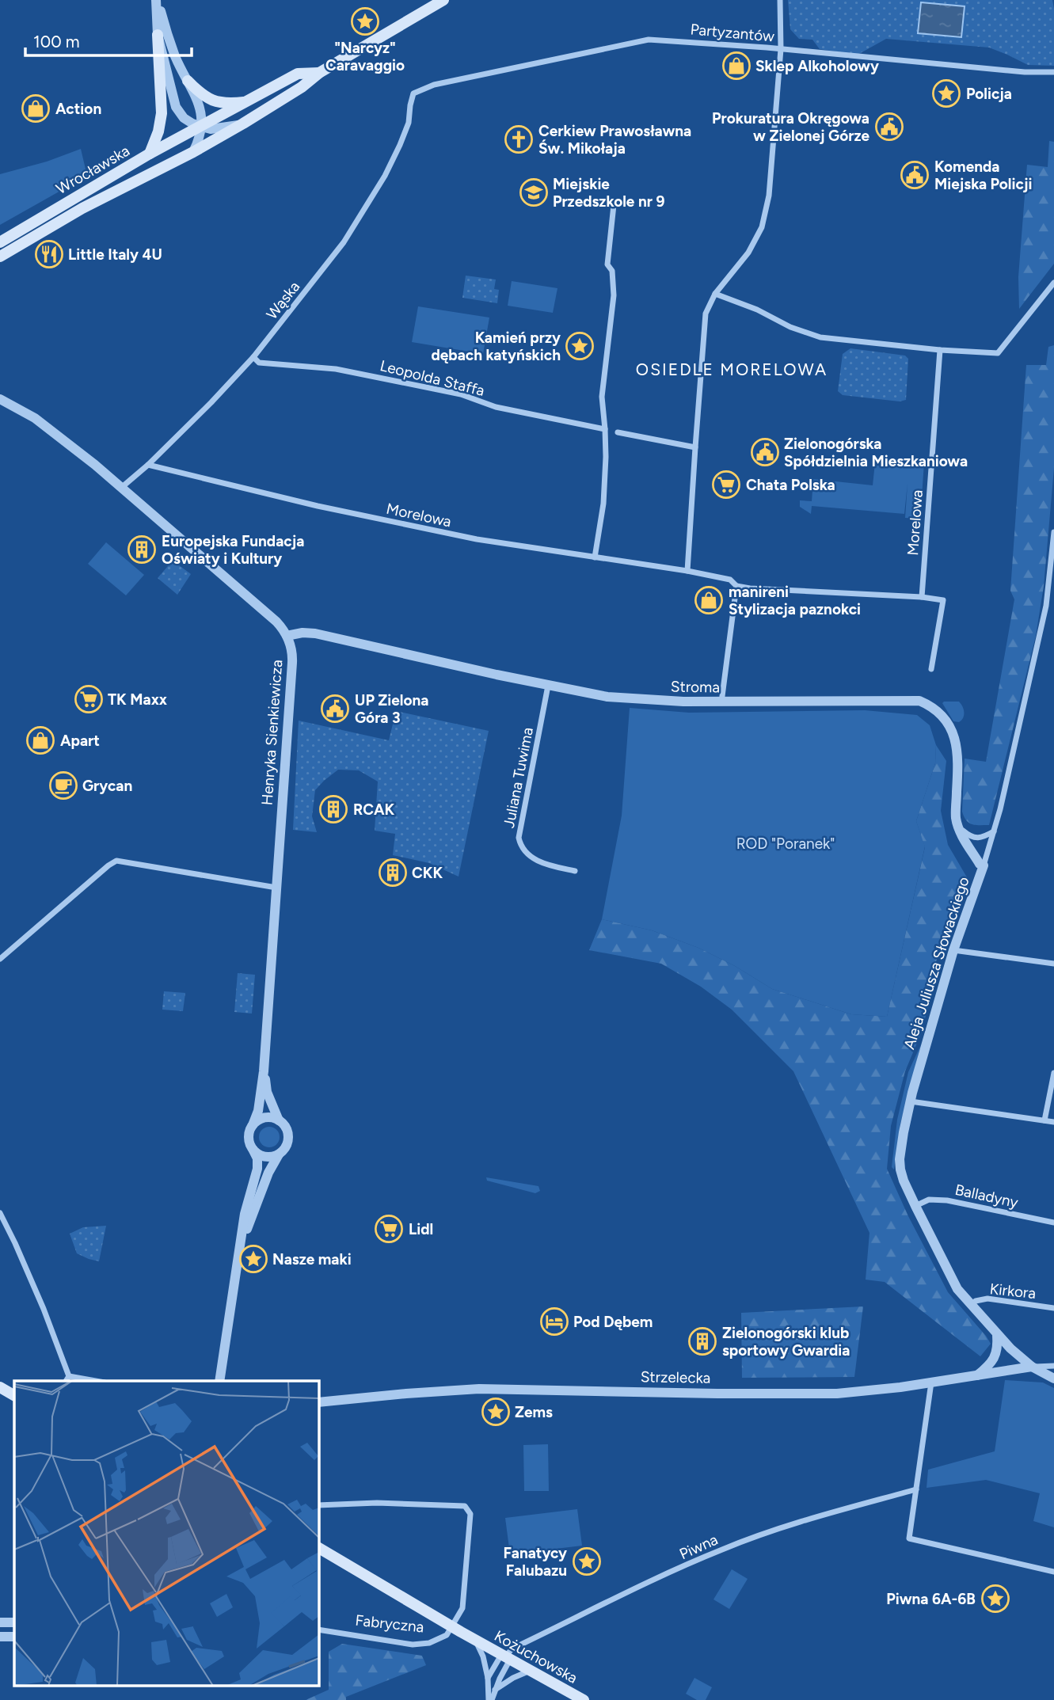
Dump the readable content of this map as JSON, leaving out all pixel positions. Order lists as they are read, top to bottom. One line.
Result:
{"streets":{"main road":["Wrocławska","Kożuchowska"],"street":["Partyzantów","Wąska","Leopolda Staffa","Morelowa","Stroma","Henryka Sienkiewicza","Juliana Tuwima","Aleja Juliusza Słowackiego","Balladyny","Kirkora","Strzelecka","Piwna","Fabryczna"]},"crossings":[["Partyzantów","Wąska"],["Wąska","Leopolda Staffa"],["Wąska","Morelowa"],["Wąska","Henryka Sienkiewicza"],["Stroma","Henryka Sienkiewicza"],["Stroma","Juliana Tuwima"],["Stroma","Aleja Juliusza Słowackiego"],["Aleja Juliusza Słowackiego","Balladyny"],["Aleja Juliusza Słowackiego","Kirkora"],["Aleja Juliusza Słowackiego","Strzelecka"],["Piwna","Kożuchowska"],["Fabryczna","Kożuchowska"]],"districts":["OSIEDLE MORELOWA"],"parks":["ROD \"Poranek\""],"places":{"place":["\"Narcyz\" Caravaggio","Policja","Kamień przy dębach katyńskich","Nasze maki","Zems","Fanatycy Falubazu","Piwna 6A-6B"],"shop":["Sklep Alkoholowy","Action","manireni Stylizacja paznokci","Apart"],"public building":["Prokuratura Okręgowa w Zielonej Górze","Komenda Miejska Policji","Zielonogórska Spółdzielnia Mieszkaniowa","UP Zielona Góra 3"],"church":["Cerkiew Prawosławna Św. Mikołaja"],"school or university":["Miejskie Przedszkole nr 9"],"restaurant":["Little Italy 4U"],"supermarket":["Chata Polska","TK Maxx","Lidl"],"building":["Europejska Fundacja Oświaty i Kultury","RCAK","CKK","Zielonogórski klub sportowy Gwardia"],"cafe":["Grycan"],"hotel":["Pod Dębem"]},"scale_bar":"100 m"}
